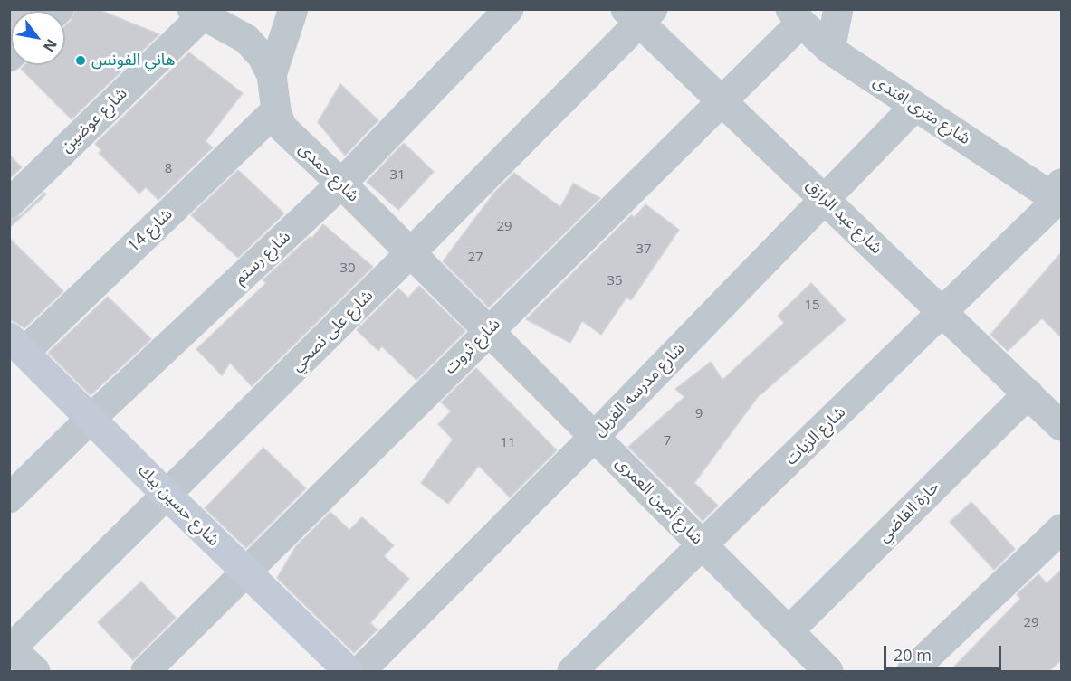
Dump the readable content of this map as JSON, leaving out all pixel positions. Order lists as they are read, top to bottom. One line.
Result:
{"streets":{"main road":["شارع حسين بيك"],"street":["شارع مترى افندى","شارع عوضين","شارع حمدى","شارع عبد الرازق","شارع 14","شارع رستم","شارع على نصحي","شارع ثروت","شارع مدرسه الفريل","شارع الزيات","شارع أمين العمرى","حارة القاضي"]},"crossings":[["شارع مترى افندى","شارع ثروت"],["شارع مترى افندى","شارع مدرسه الفريل"],["شارع مترى افندى","شارع الزيات"],["شارع عوضين","شارع حمدى"],["شارع حمدى","شارع 14"],["شارع حمدى","شارع رستم"],["شارع حمدى","شارع على نصحي"],["شارع حمدى","شارع ثروت"],["شارع حمدى","شارع أمين العمرى"],["شارع عبد الرازق","شارع على نصحي"],["شارع عبد الرازق","شارع ثروت"],["شارع عبد الرازق","شارع مدرسه الفريل"],["شارع عبد الرازق","شارع الزيات"],["شارع عبد الرازق","حارة القاضي"],["شارع 14","شارع حسين بيك"],["شارع رستم","شارع حسين بيك"],["شارع على نصحي","شارع حسين بيك"],["شارع ثروت","شارع أمين العمرى"],["شارع ثروت","شارع حسين بيك"],["شارع مدرسه الفريل","شارع أمين العمرى"],["شارع الزيات","شارع أمين العمرى"],["شارع أمين العمرى","حارة القاضي"]],"places":["هاني الفونس"],"house_numbers":["8","31","29","37","27","30","35","15","9","7","11","29"],"scale_bar":"20 m","north":"bottom right"}
